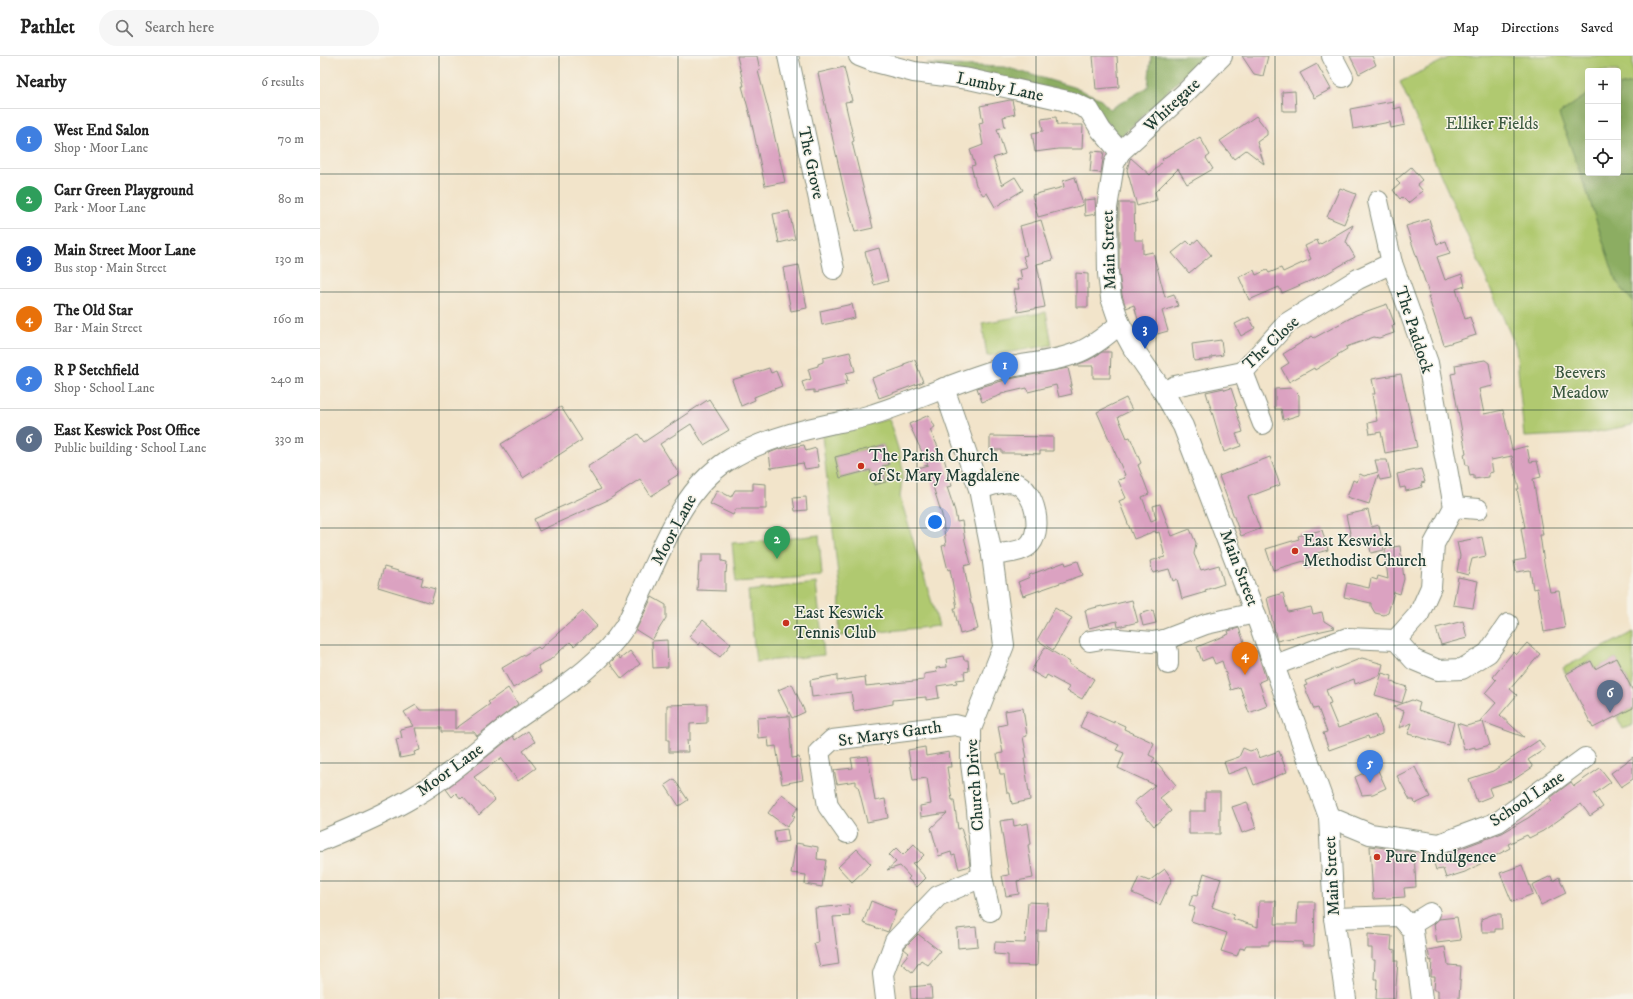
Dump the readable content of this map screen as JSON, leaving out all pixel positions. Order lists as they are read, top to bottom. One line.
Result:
{"streets":{"street":["Lumby Lane","Whitegate","The Grove","Main Street","The Paddock","The Close","Moor Lane","St Marys Garth","Church Drive","School Lane"]},"crossings":[["Lumby Lane","Whitegate"],["Lumby Lane","Main Street"],["Whitegate","Main Street"],["Main Street","The Close"],["Main Street","Moor Lane"],["Main Street","School Lane"],["The Paddock","The Close"],["Moor Lane","Church Drive"],["St Marys Garth","Church Drive"]],"parks":["Elliker Fields","Beevers Meadow"],"places":["The Parish Church of St Mary Magdalene","East Keswick Methodist Church","East Keswick Tennis Club","Pure Indulgence"],"page":{"header":"Pathlet","search":"Search here","nav":["Map","Directions","Saved"],"heading":["Nearby","6 results"],"map_buttons":["+","−"],"list":[{"mark":"1","name":"West End Salon","note":"Shop · Moor Lane","value":"70 m"},{"mark":"2","name":"Carr Green Playground","note":"Park · Moor Lane","value":"80 m"},{"mark":"3","name":"Main Street Moor Lane","note":"Bus stop · Main Street","value":"130 m"},{"mark":"4","name":"The Old Star","note":"Bar · Main Street","value":"160 m"},{"mark":"5","name":"R P Setchfield","note":"Shop · School Lane","value":"240 m"},{"mark":"6","name":"East Keswick Post Office","note":"Public building · School Lane","value":"330 m"}],"pins":["3","1","2","4","6","5"]}}
